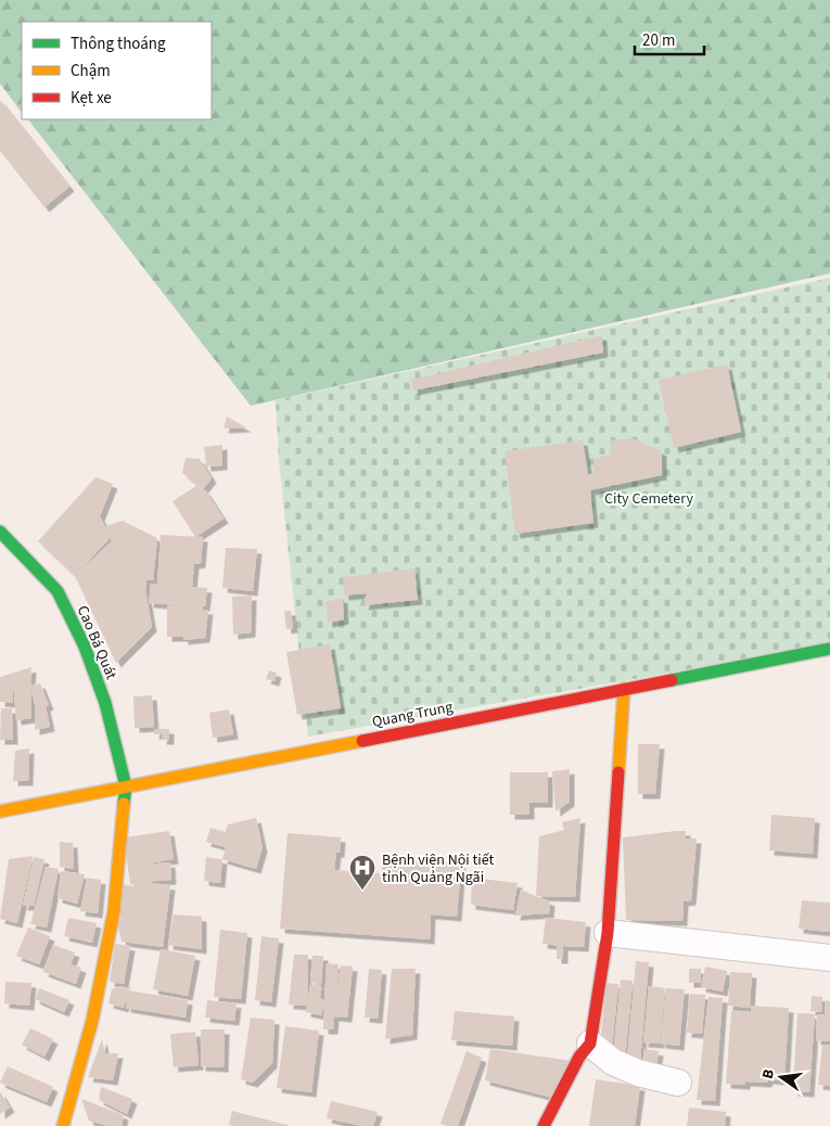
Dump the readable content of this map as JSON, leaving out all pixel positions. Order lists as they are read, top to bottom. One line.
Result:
{"streets":{"street":["Cao Bá Quát","Quang Trung"]},"crossings":[["Cao Bá Quát","Quang Trung"]],"parks":["City Cemetery"],"places":{"hospital":["Bệnh viện Nội tiết tỉnh Quảng Ngãi"]},"legend":["Thông thoáng","Chậm","Kẹt xe"],"scale_bar":"20 m","north":"left"}
